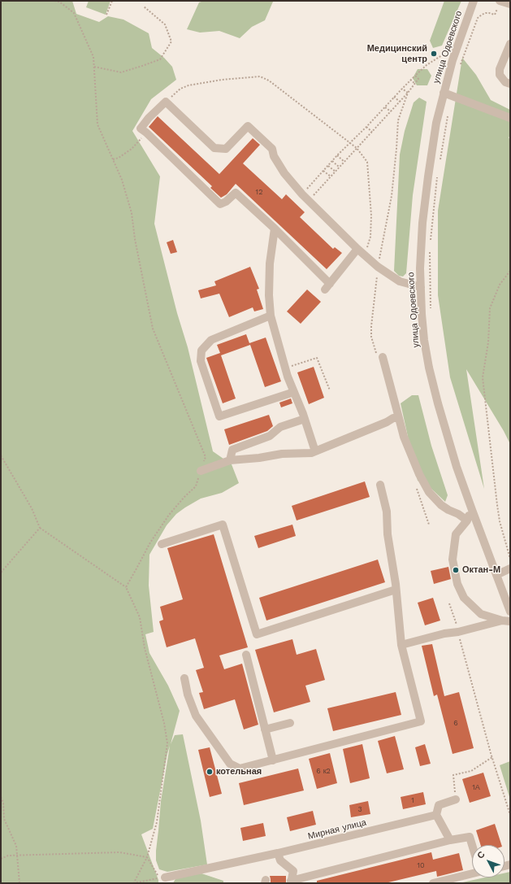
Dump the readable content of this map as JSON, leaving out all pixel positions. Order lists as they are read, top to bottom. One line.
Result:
{"streets":{"street":["улица Одоевского","Мирная улица"]},"places":["Медицинский центр","Октан-М","котельная"],"house_numbers":["12","6","6 к2","1А","1","3","10"],"north":"top left"}
